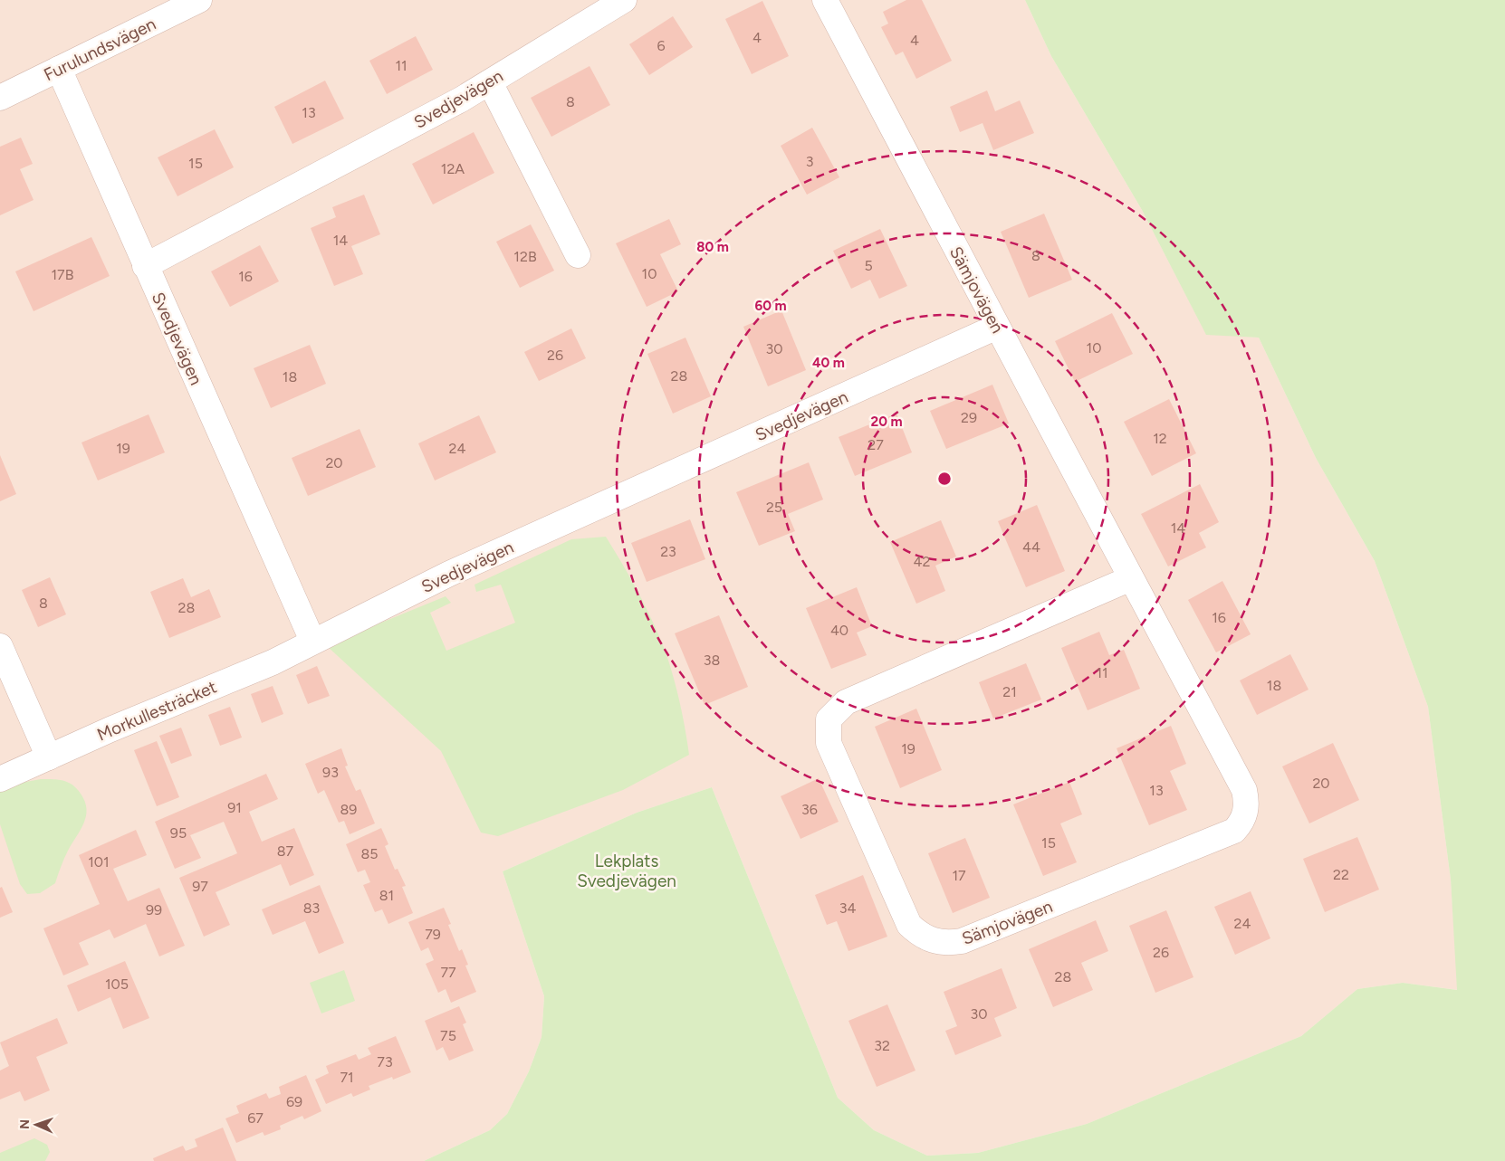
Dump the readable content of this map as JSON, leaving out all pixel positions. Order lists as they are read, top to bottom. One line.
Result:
{"streets":{"street":["Furulundsvägen","Svedjevägen","Sämjovägen","Morkullesträcket"]},"crossings":[["Furulundsvägen","Svedjevägen"],["Svedjevägen","Sämjovägen"],["Svedjevägen","Morkullesträcket"]],"parks":["Lekplats Svedjevägen"],"house_numbers":["4","4","6","11","8","13","3","15","12A","14","8","12B","5","10","17B","16","10","30","26","28","18","29","12","27","19","24","20","25","14","44","23","42","8","28","16","40","38","11","18","21","19","93","20","13","91","89","36","95","15","87","85","101","22","17","97","81","83","34","99","24","79","26","77","28","105","30","75","32","73","71","69","67"],"north":"left","rings":["80 m","60 m","40 m","20 m"]}
